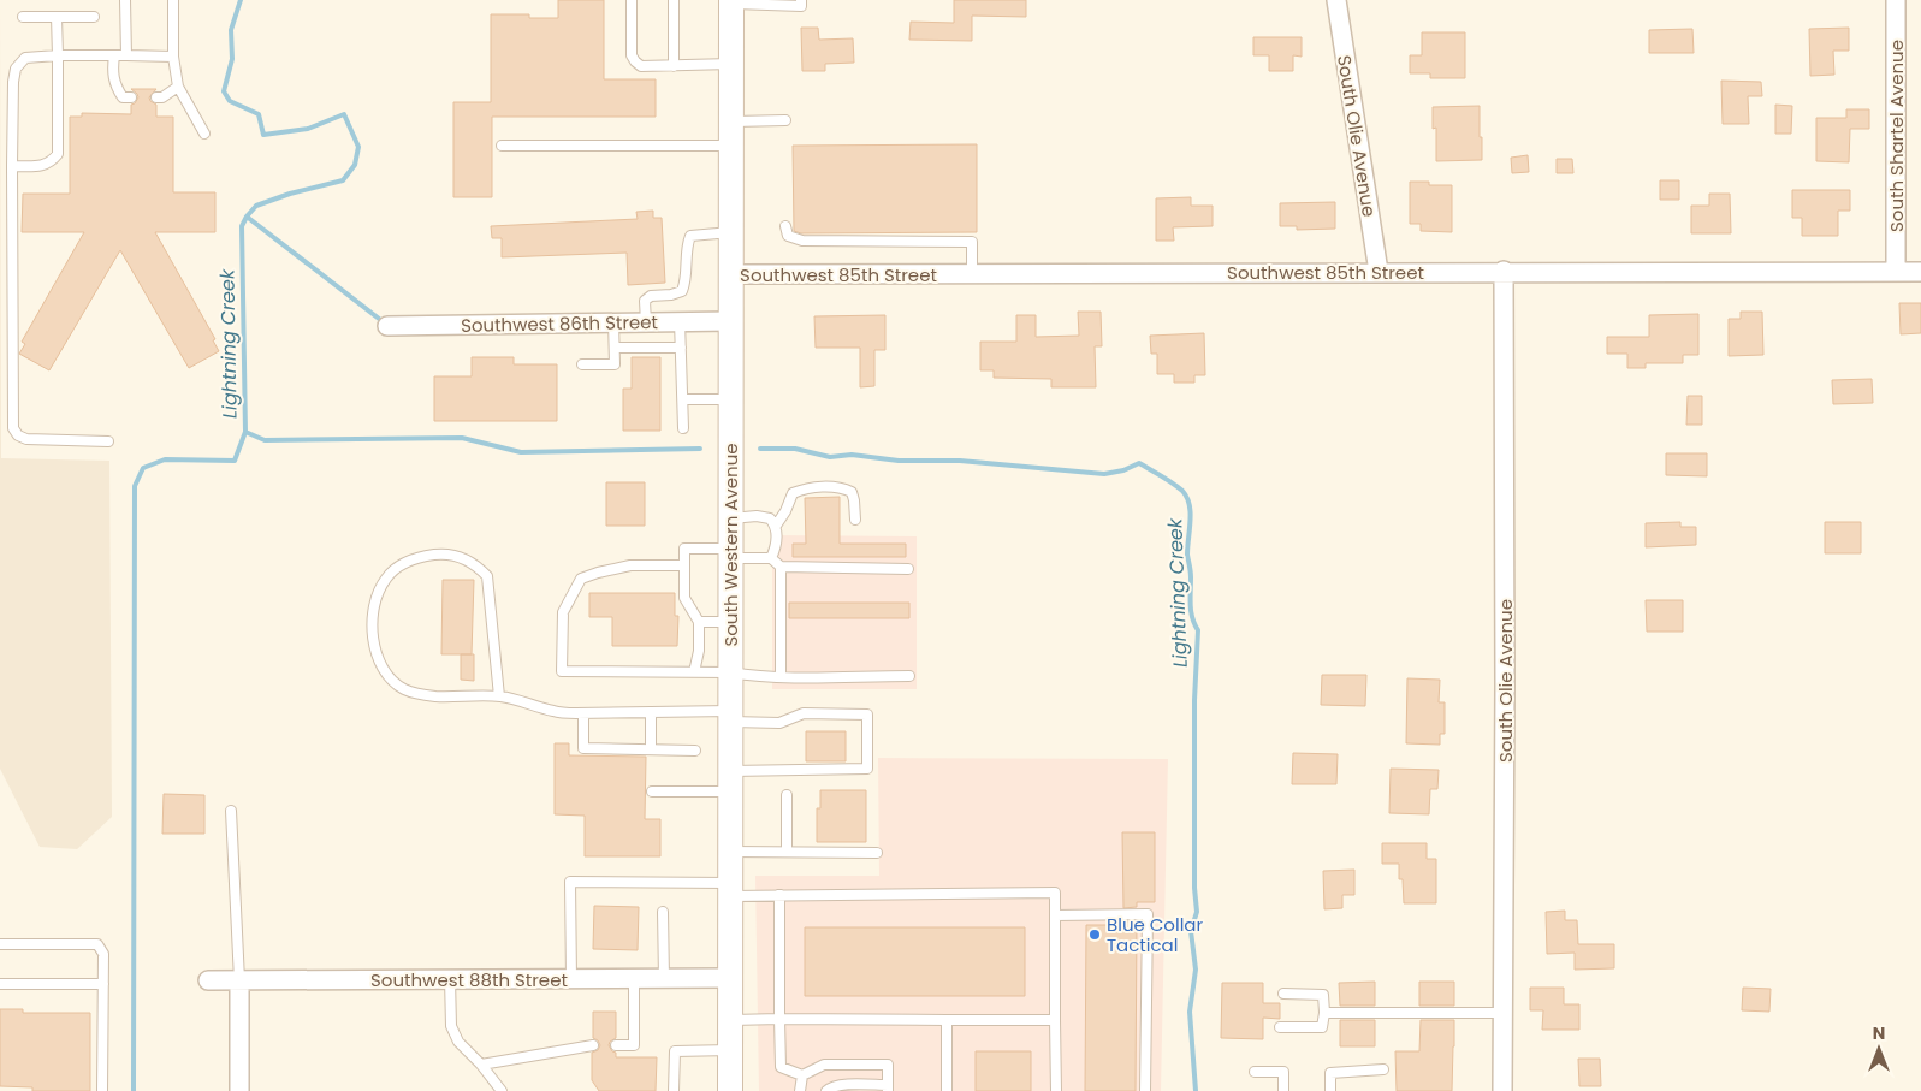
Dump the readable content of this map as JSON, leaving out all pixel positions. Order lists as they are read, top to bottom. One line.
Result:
{"streets":{"main road":["South Western Avenue"],"street":["South Olie Avenue","South Shartel Avenue","Southwest 85th Street","Southwest 86th Street","Southwest 88th Street"]},"crossings":[["South Olie Avenue","Southwest 85th Street"],["South Shartel Avenue","Southwest 85th Street"],["Southwest 85th Street","South Western Avenue"],["Southwest 86th Street","South Western Avenue"],["South Western Avenue","Southwest 88th Street"]],"water":["Lightning Creek"],"places":["Blue Collar Tactical"],"north":"top"}
